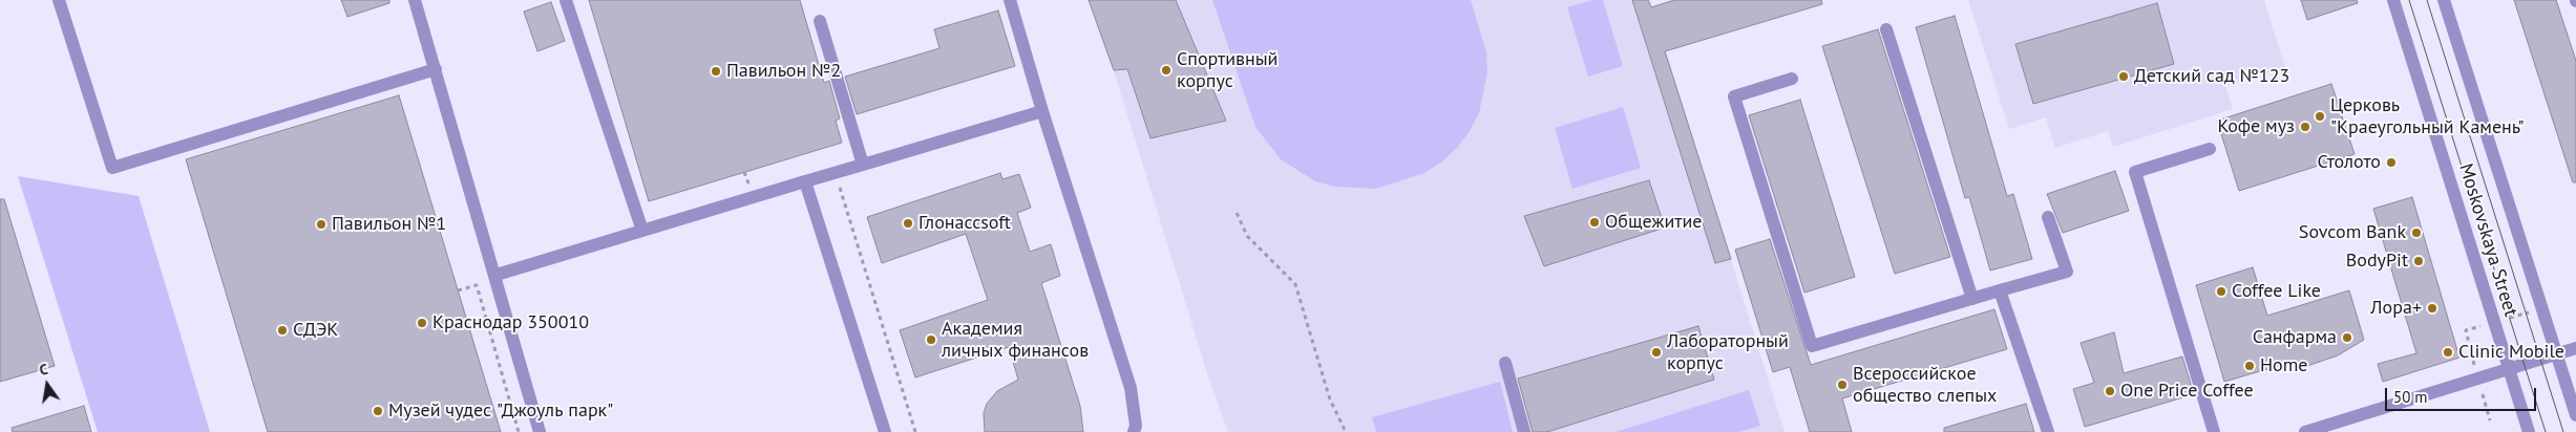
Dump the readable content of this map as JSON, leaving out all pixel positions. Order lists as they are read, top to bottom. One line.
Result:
{"streets":{"street":["Moskovskaya Street"]},"places":["Спортивный корпус","Павильон №2","Детский сад №123","Церковь \"Краеугольный Камень\"","Кофе муз","Столото","Общежитие","Глонассsoft","Павильон №1","Sovcom Bank","BodyPit","Coffee Like","Лора+","Краснодар 350010","СДЭК","Санфарма","Академия личных финансов","Лабораторный корпус","Clinic Mobile","Home","Всероссийское общество слепых","One Price Coffee","Музей чудес \"Джоуль парк\""],"scale_bar":"50 m","north":"top"}
